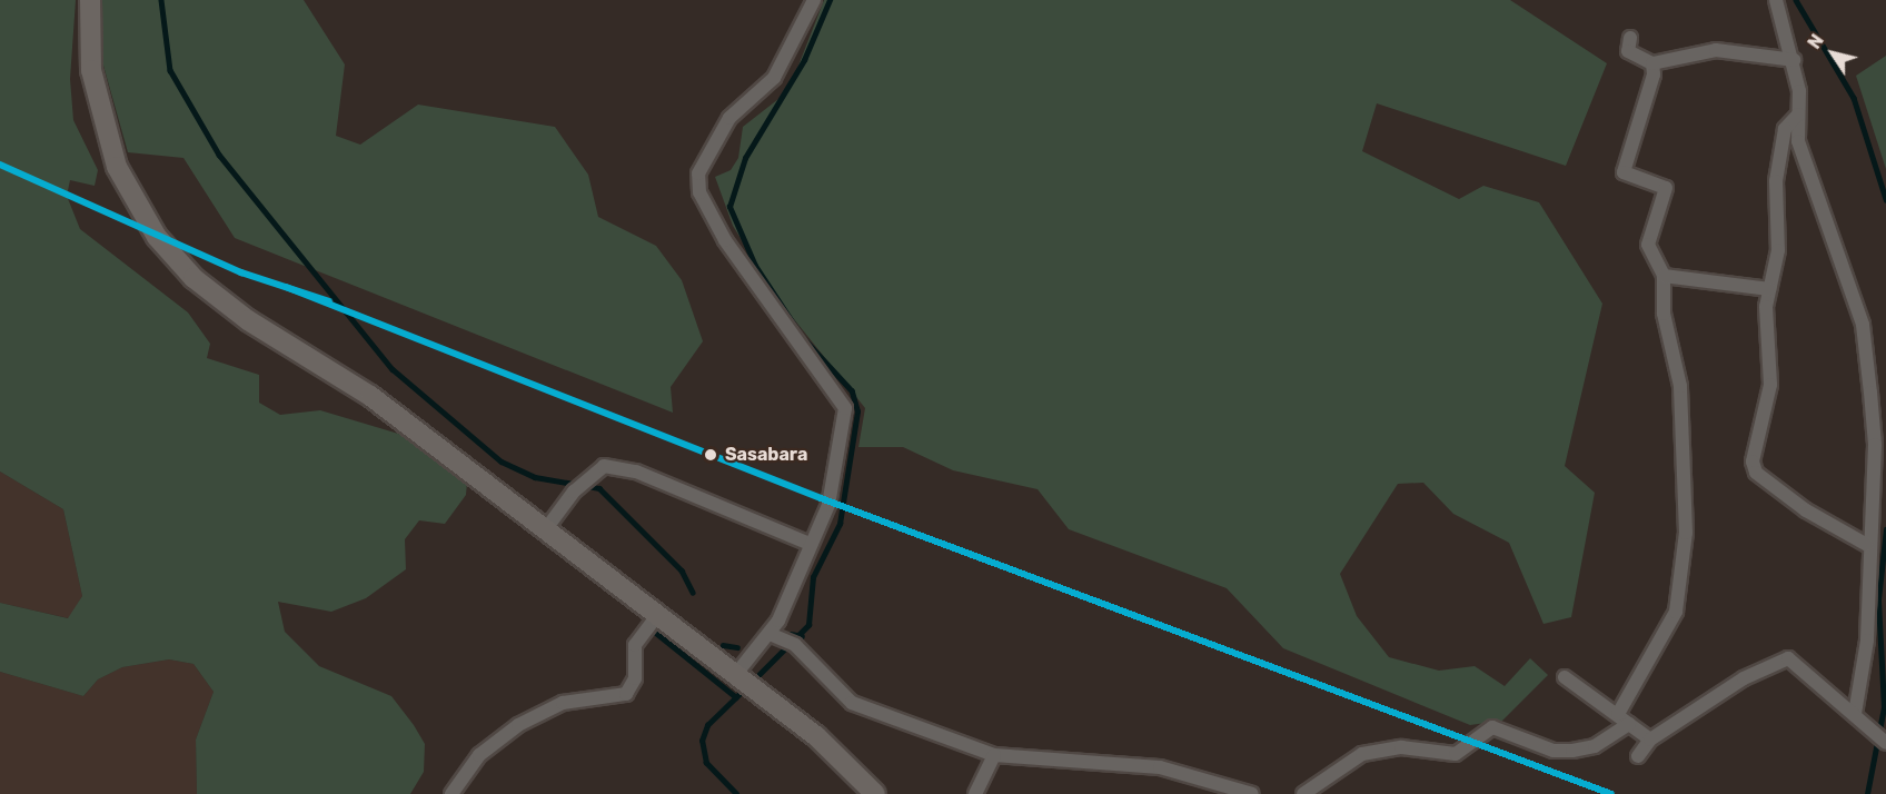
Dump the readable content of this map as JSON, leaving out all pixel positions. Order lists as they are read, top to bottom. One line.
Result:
{"places":["Sasabara"],"north":"top left"}
